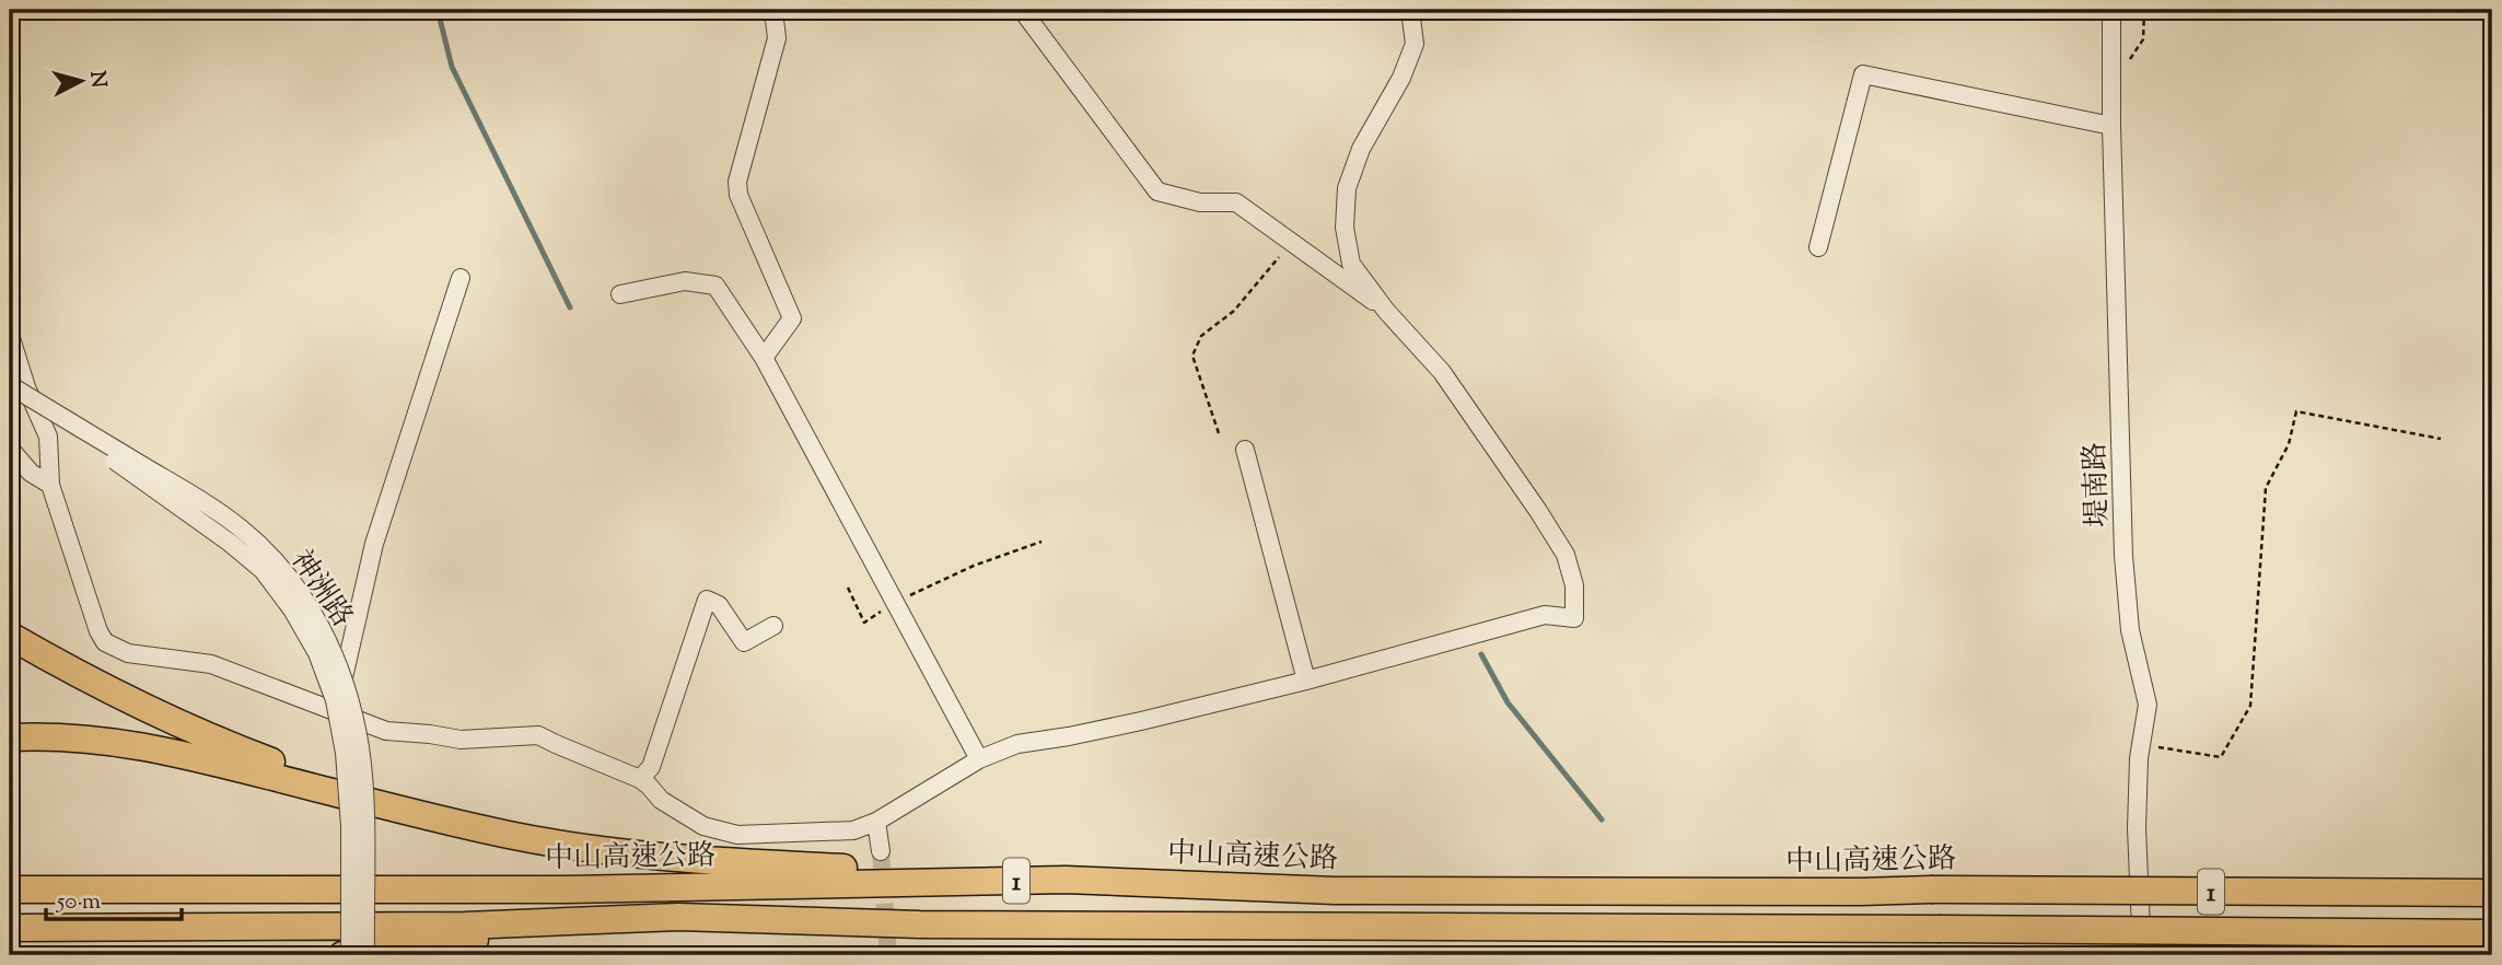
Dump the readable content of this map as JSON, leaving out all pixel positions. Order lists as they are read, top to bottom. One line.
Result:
{"streets":{"highway":["中山高速公路","1"],"street":["堤南路","神洲路"]},"scale_bar":"50 m","north":"right"}
